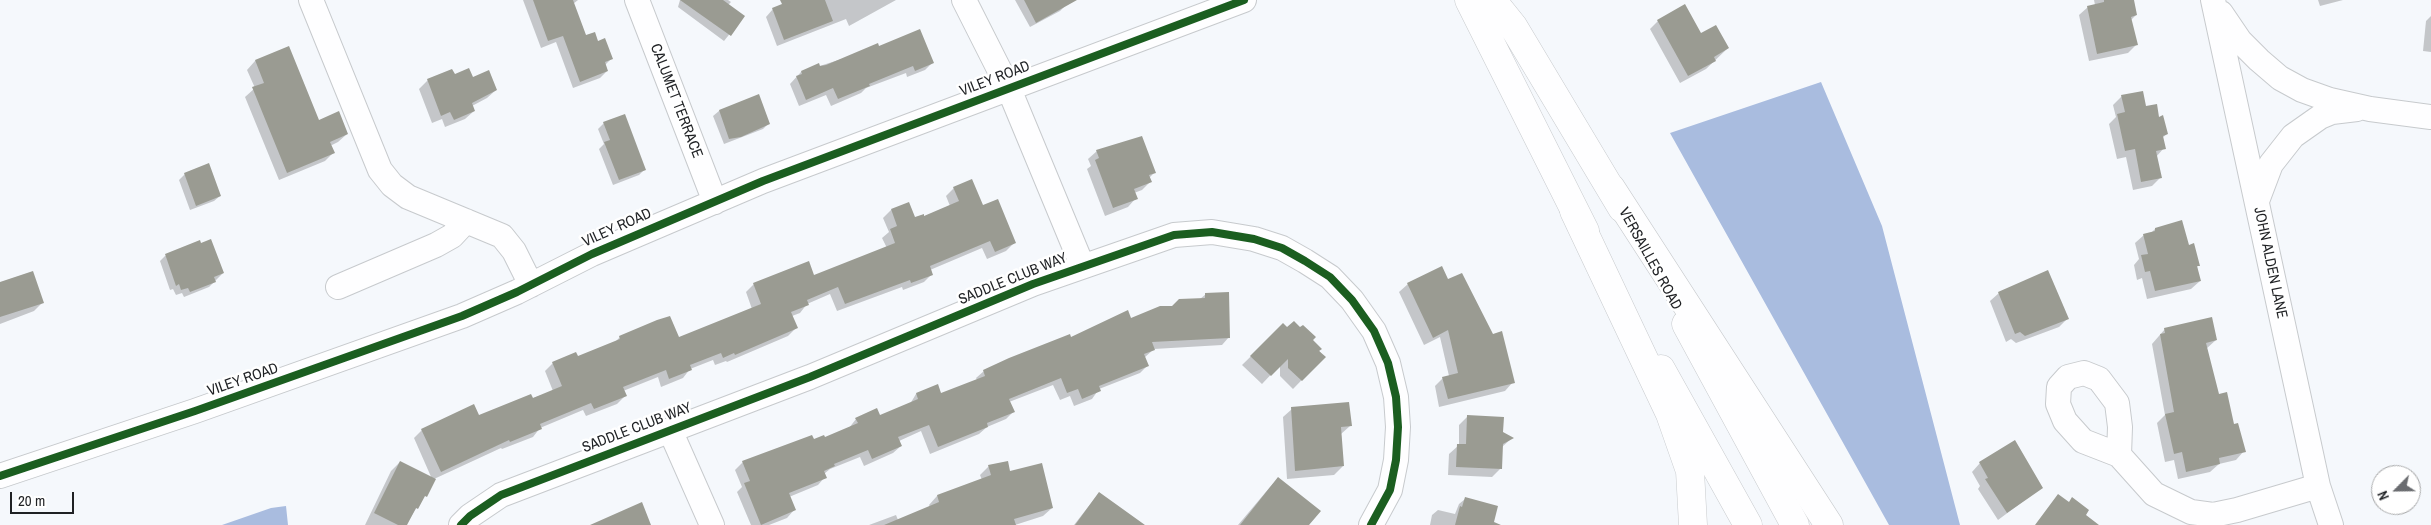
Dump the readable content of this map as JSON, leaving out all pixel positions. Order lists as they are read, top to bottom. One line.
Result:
{"streets":{"main road":["VERSAILLES ROAD"],"street":["VILEY ROAD","CALUMET TERRACE","JOHN ALDEN LANE","SADDLE CLUB WAY"]},"crossings":[["VILEY ROAD","CALUMET TERRACE"],["VILEY ROAD","SADDLE CLUB WAY"]],"scale_bar":"20 m","north":"bottom left"}
